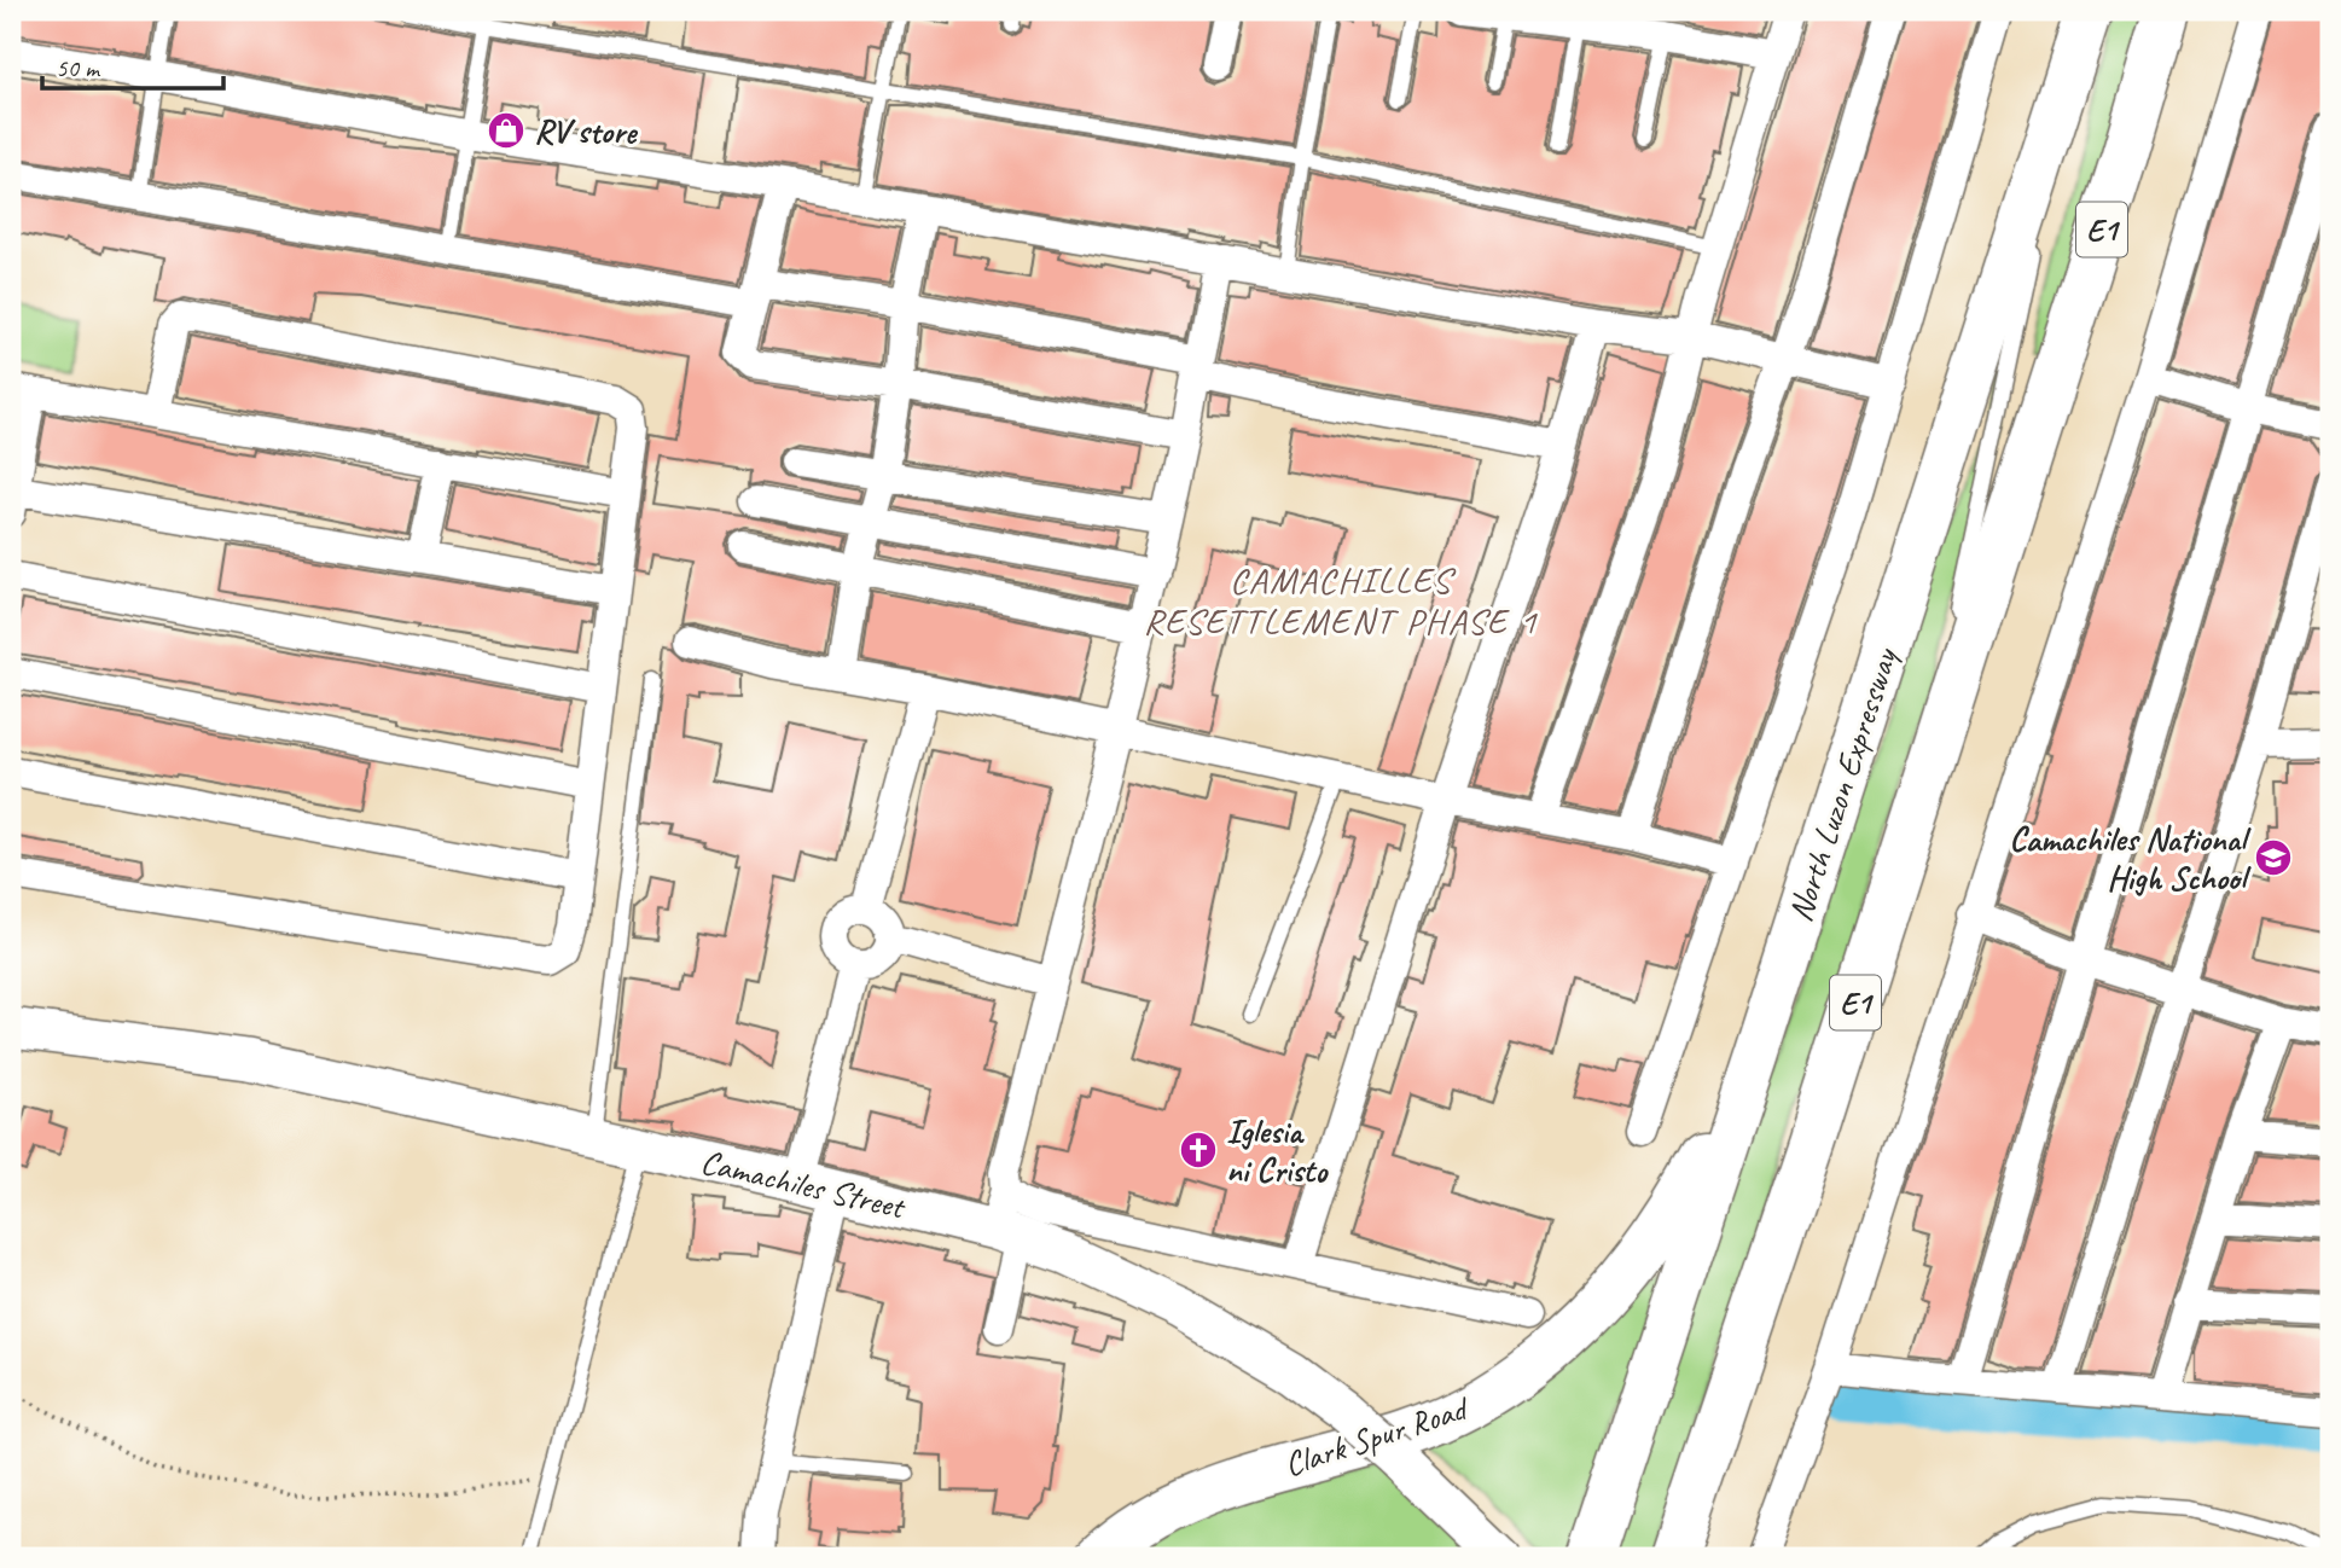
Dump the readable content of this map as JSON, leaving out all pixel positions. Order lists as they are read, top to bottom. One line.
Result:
{"streets":{"highway":["E1","North Luzon Expressway","Clark Spur Road"],"street":["Camachiles Street"]},"crossings":[["North Luzon Expressway","Clark Spur Road"]],"districts":["CAMACHILLES RESETTLEMENT PHASE 1"],"places":{"shop":["RV store"],"school or university":["Camachiles National High School"],"church":["Iglesia ni Cristo"]},"scale_bar":"50 m"}
